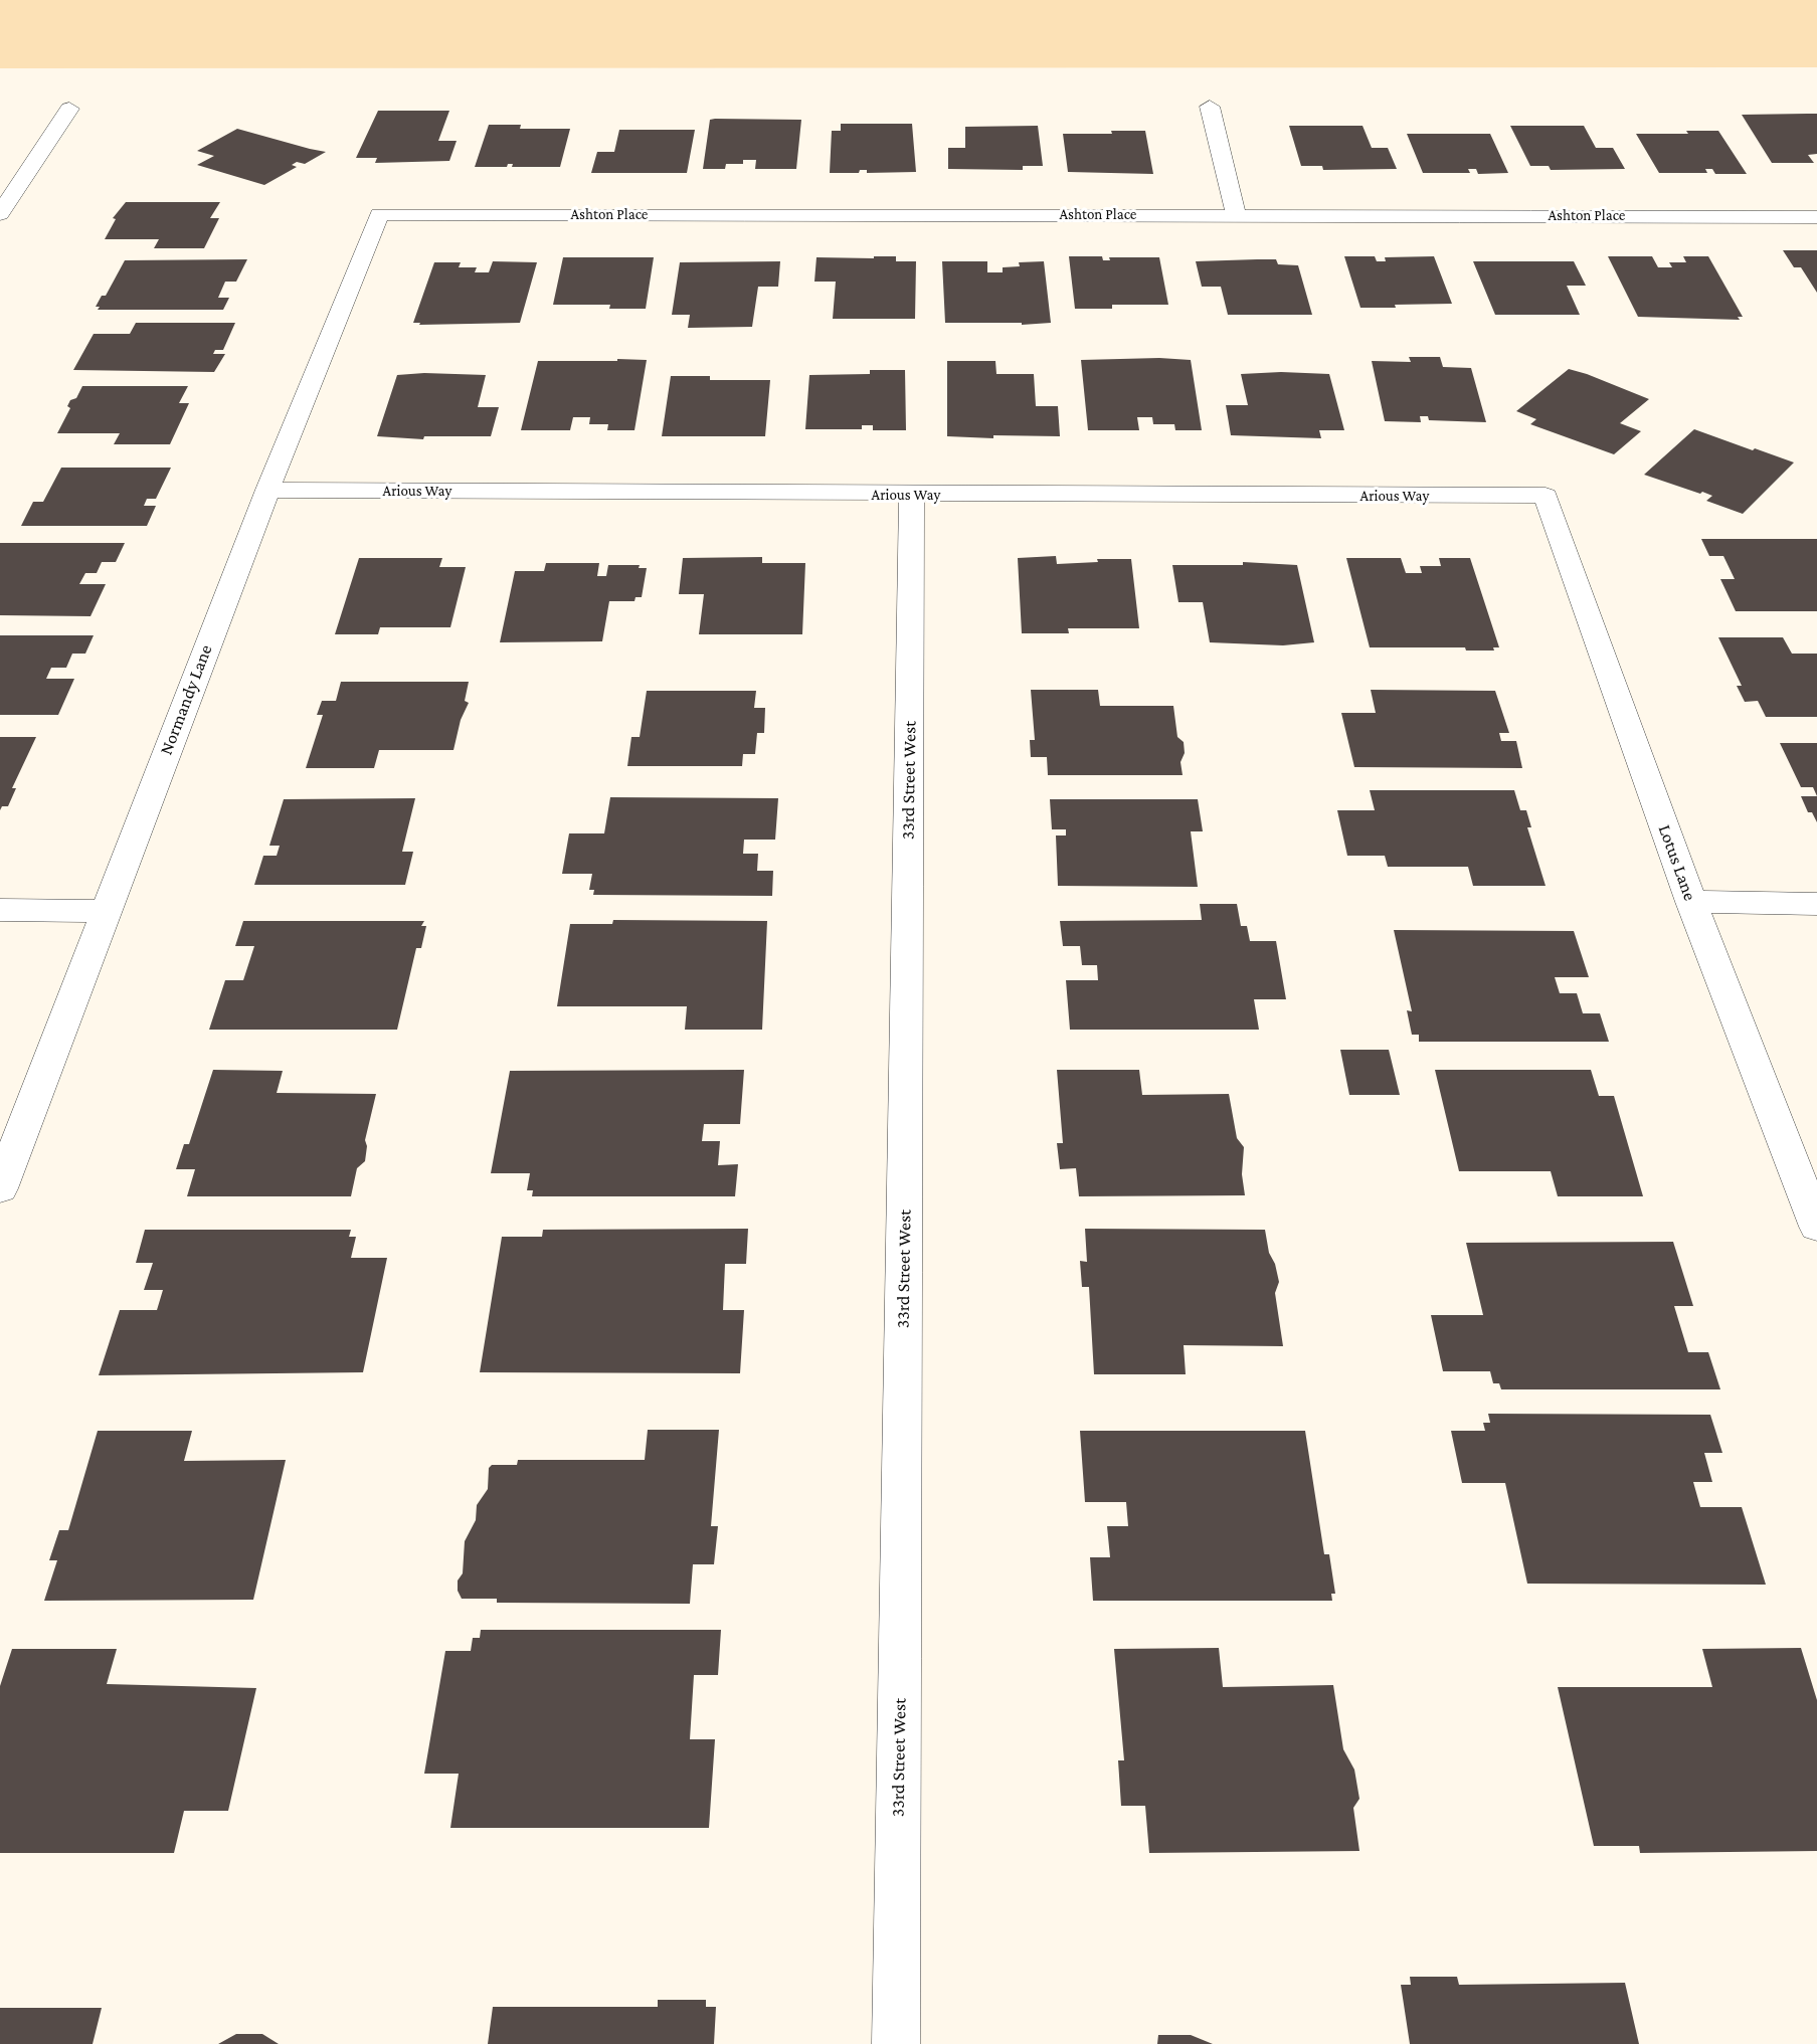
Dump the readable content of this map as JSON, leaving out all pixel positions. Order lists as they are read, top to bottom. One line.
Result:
{"streets":{"street":["Ashton Place","Arious Way","Normandy Lane","33rd Street West","Lotus Lane"]},"crossings":[["Ashton Place","Normandy Lane"],["Arious Way","Normandy Lane"],["Arious Way","33rd Street West"],["Arious Way","Lotus Lane"]]}
